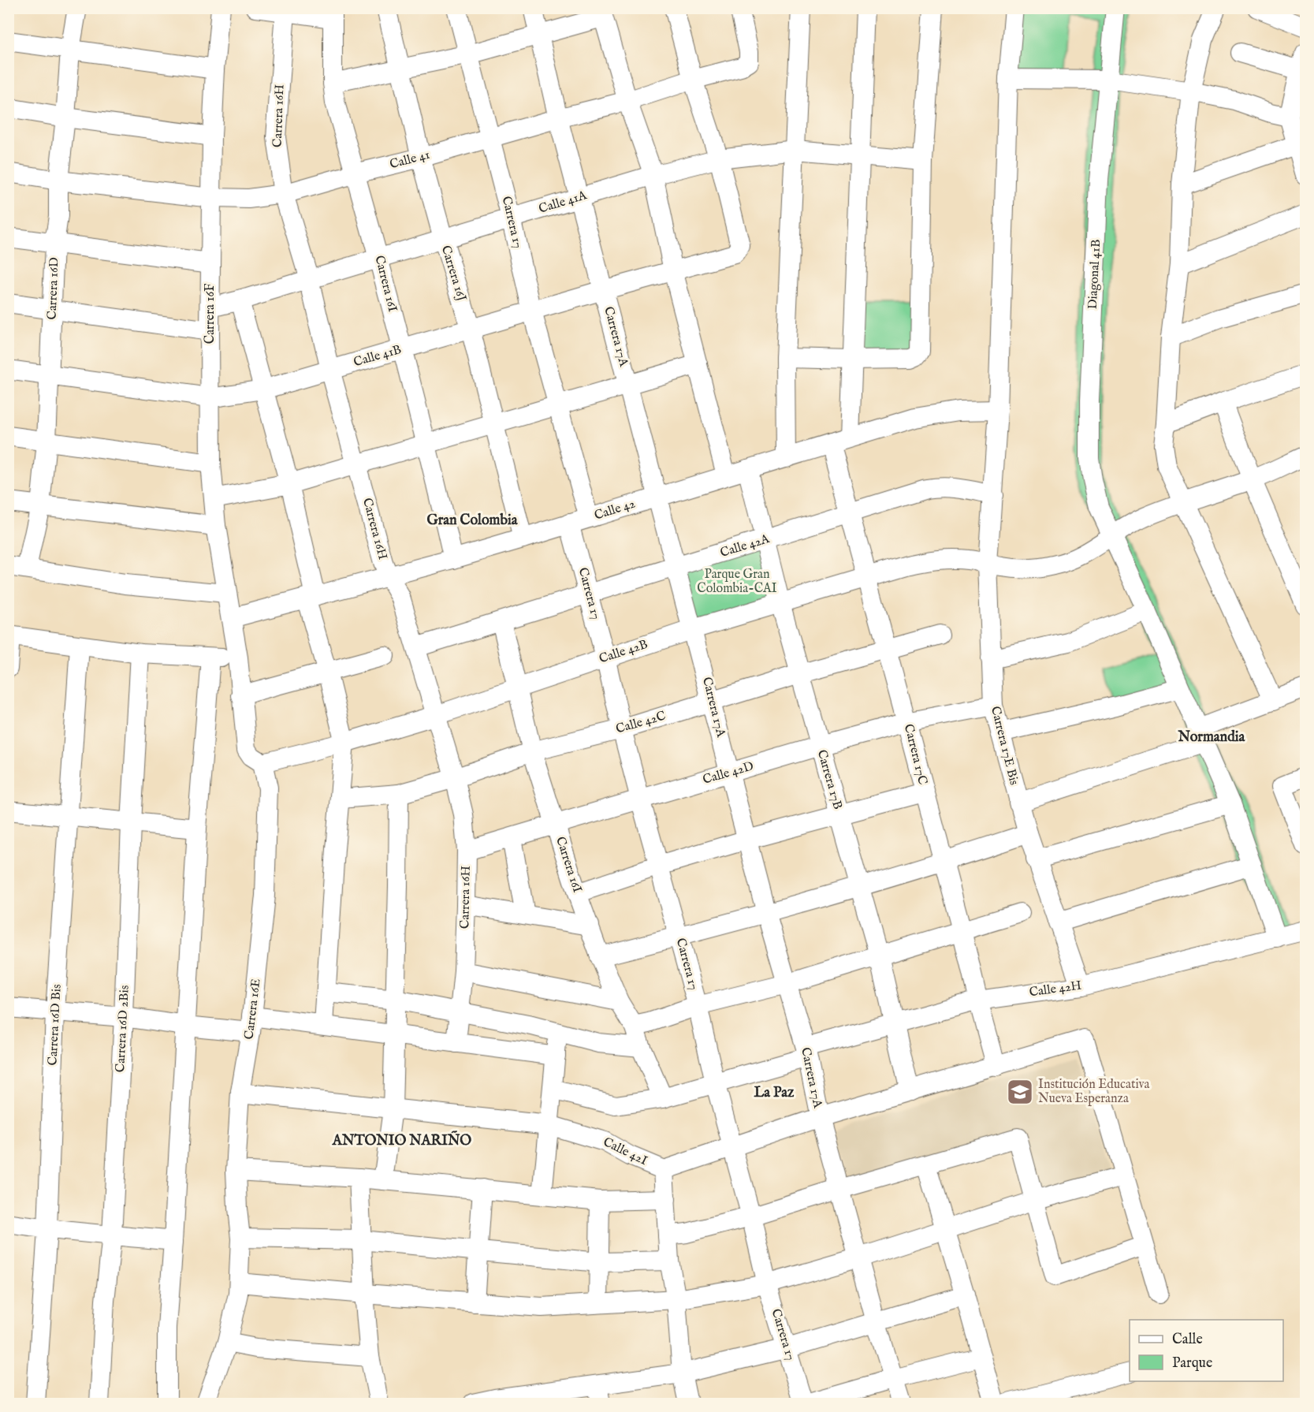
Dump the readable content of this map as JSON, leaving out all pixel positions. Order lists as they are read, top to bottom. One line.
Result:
{"streets":{"street":["Carrera 16H","Calle 41","Calle 41A","Carrera 17","Carrera 16J","Diagonal 41B","Carrera 16I","Carrera 16D","Carrera 16F","Carrera 17A","Calle 41B","Calle 42","Calle 42A","Calle 42B","Calle 42C","Carrera 17E Bis","Carrera 17C","Calle 42D","Carrera 17B","Calle 42H","Carrera 16E","Carrera 16D Bis","Carrera 16D 2Bis","Calle 42I"]},"crossings":[["Carrera 16H","Calle 41"],["Carrera 16H","Calle 41A"],["Carrera 16H","Calle 41B"],["Carrera 16H","Calle 42"],["Carrera 16H","Calle 42A"],["Carrera 16H","Calle 42B"],["Carrera 16H","Calle 42C"],["Carrera 16H","Calle 42D"],["Calle 41","Carrera 17"],["Calle 41","Carrera 16J"],["Calle 41","Carrera 16I"],["Calle 41","Carrera 16D"],["Calle 41","Carrera 16F"],["Calle 41","Carrera 17A"],["Calle 41A","Carrera 17"],["Calle 41A","Carrera 16J"],["Calle 41A","Carrera 16I"],["Calle 41A","Carrera 16F"],["Calle 41A","Carrera 17A"],["Calle 41A","Calle 41B"],["Carrera 17","Calle 41B"],["Carrera 17","Calle 42"],["Carrera 17","Calle 42A"],["Carrera 17","Calle 42B"],["Carrera 17","Calle 42C"],["Carrera 17","Calle 42D"],["Carrera 17","Calle 42H"],["Carrera 17","Calle 42I"],["Carrera 16J","Calle 41B"],["Carrera 16J","Calle 42"],["Diagonal 41B","Calle 42H"],["Carrera 16I","Calle 41B"],["Carrera 16I","Calle 42"],["Carrera 16I","Calle 42A"],["Carrera 16I","Calle 42B"],["Carrera 16I","Calle 42C"],["Carrera 16I","Calle 42D"],["Carrera 16I","Calle 42H"],["Carrera 16D","Calle 41B"],["Carrera 16F","Calle 41B"],["Carrera 16F","Calle 42"],["Carrera 17A","Calle 41B"],["Carrera 17A","Calle 42"],["Carrera 17A","Calle 42A"],["Carrera 17A","Calle 42B"],["Carrera 17A","Calle 42C"],["Carrera 17A","Calle 42D"],["Carrera 17A","Calle 42H"],["Carrera 17A","Calle 42I"],["Calle 42","Carrera 17E Bis"],["Calle 42","Carrera 17C"],["Calle 42","Carrera 17B"],["Calle 42A","Carrera 17E Bis"],["Calle 42A","Carrera 17C"],["Calle 42A","Carrera 17B"],["Calle 42B","Carrera 17E Bis"],["Calle 42B","Carrera 17C"],["Calle 42B","Carrera 17B"],["Calle 42B","Carrera 16E"],["Calle 42C","Carrera 17C"],["Calle 42C","Carrera 17B"],["Carrera 17E Bis","Calle 42D"],["Carrera 17E Bis","Calle 42H"],["Carrera 17C","Calle 42D"],["Carrera 17C","Calle 42H"],["Carrera 17C","Calle 42I"],["Calle 42D","Carrera 17B"],["Carrera 17B","Calle 42H"],["Carrera 17B","Calle 42I"],["Carrera 16E","Calle 42I"]],"districts":["Gran Colombia","Normandia","La Paz","ANTONIO NARIÑO"],"parks":["Parque Gran Colombia-CAI"],"places":{"school or university":["Institución Educativa Nueva Esperanza"]},"legend":["Calle","Parque"]}
